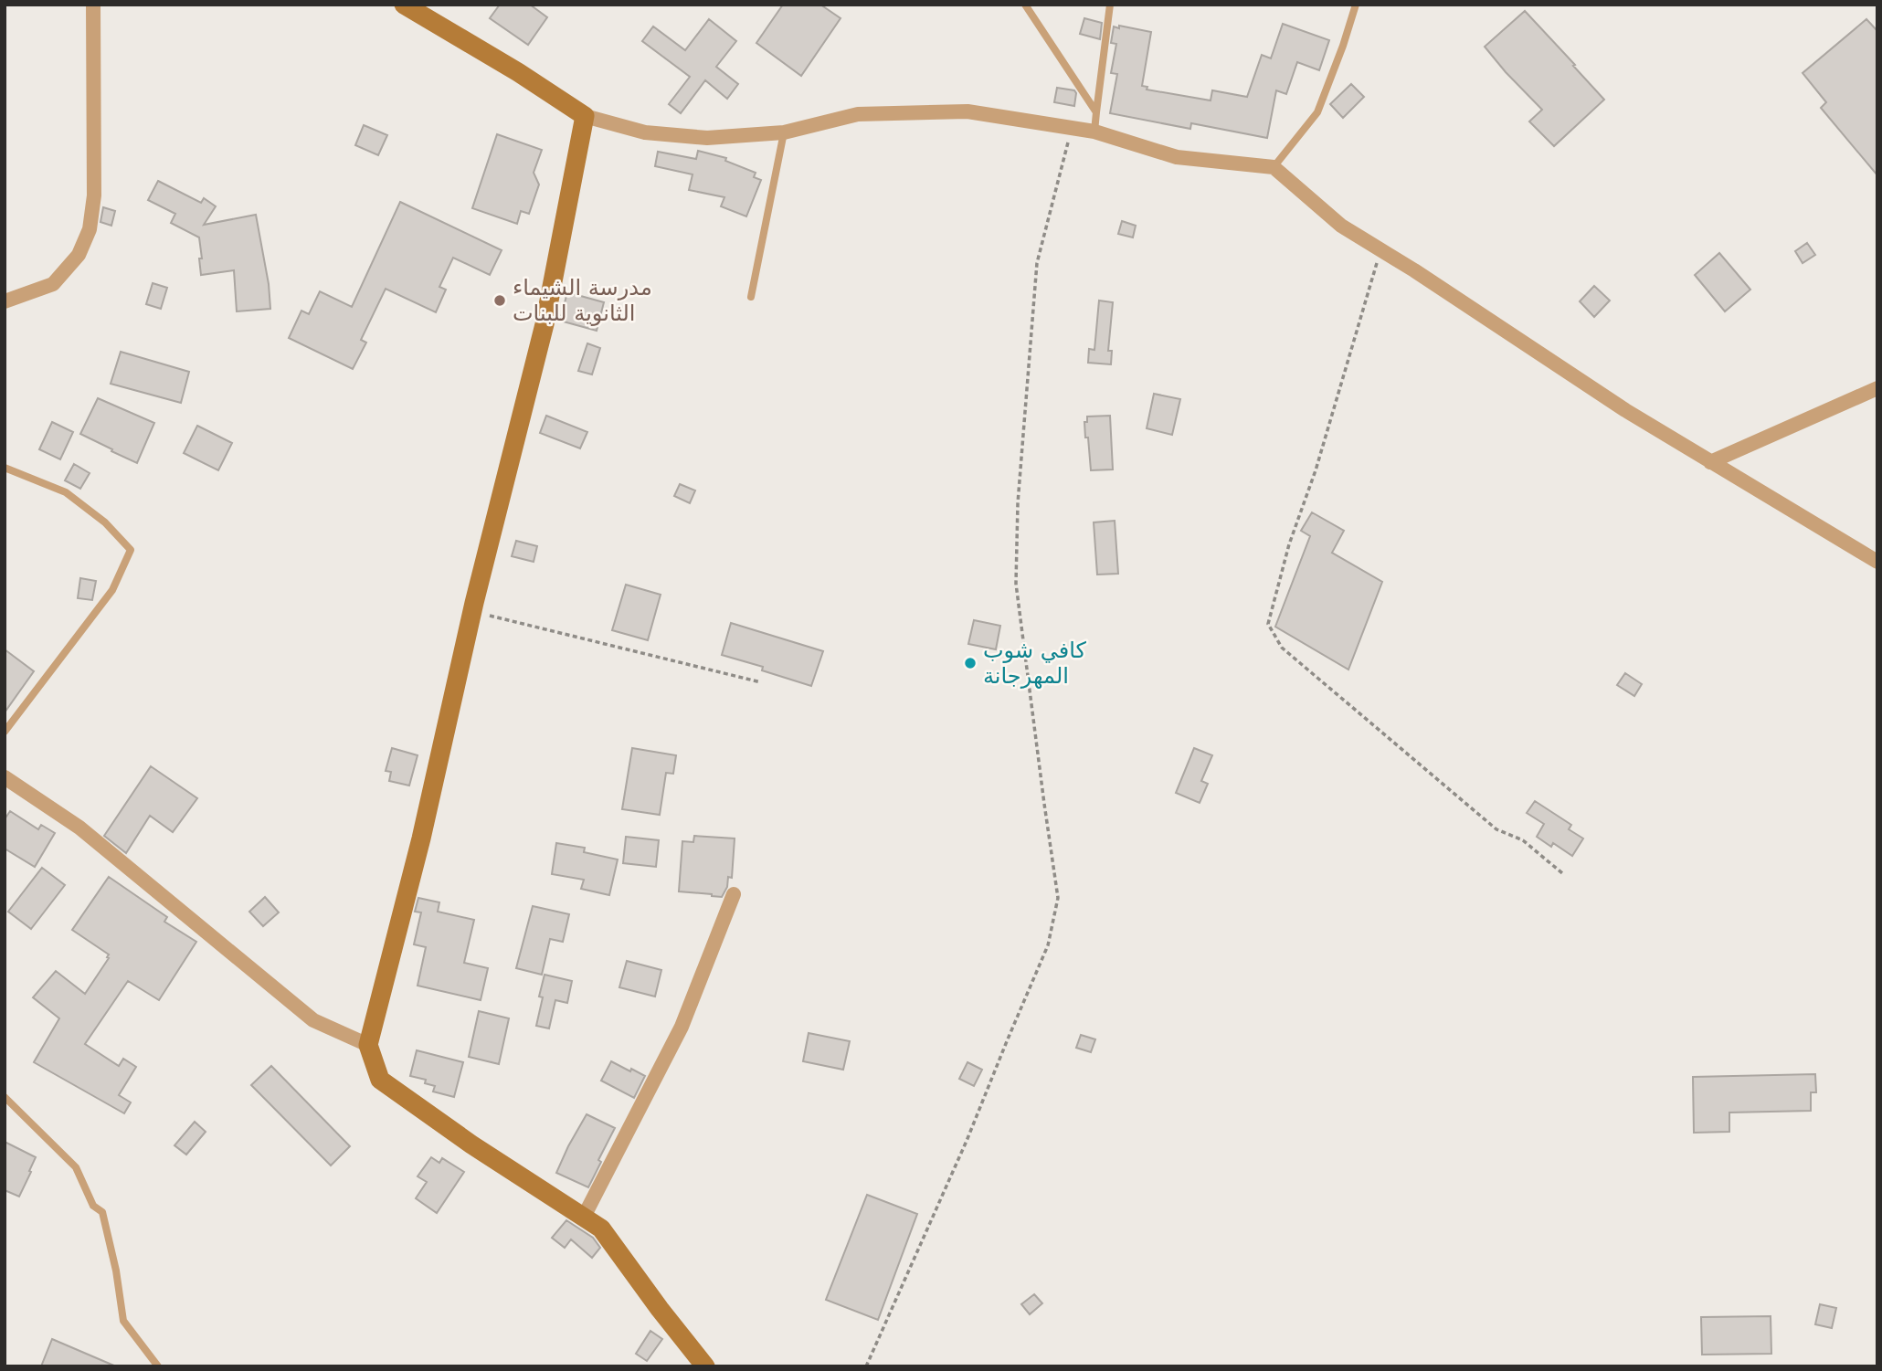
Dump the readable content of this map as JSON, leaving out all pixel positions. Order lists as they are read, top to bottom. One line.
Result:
{"places":["مدرسة الشيماء الثانوية للبنات","كافي شوب المهرجانة"]}
